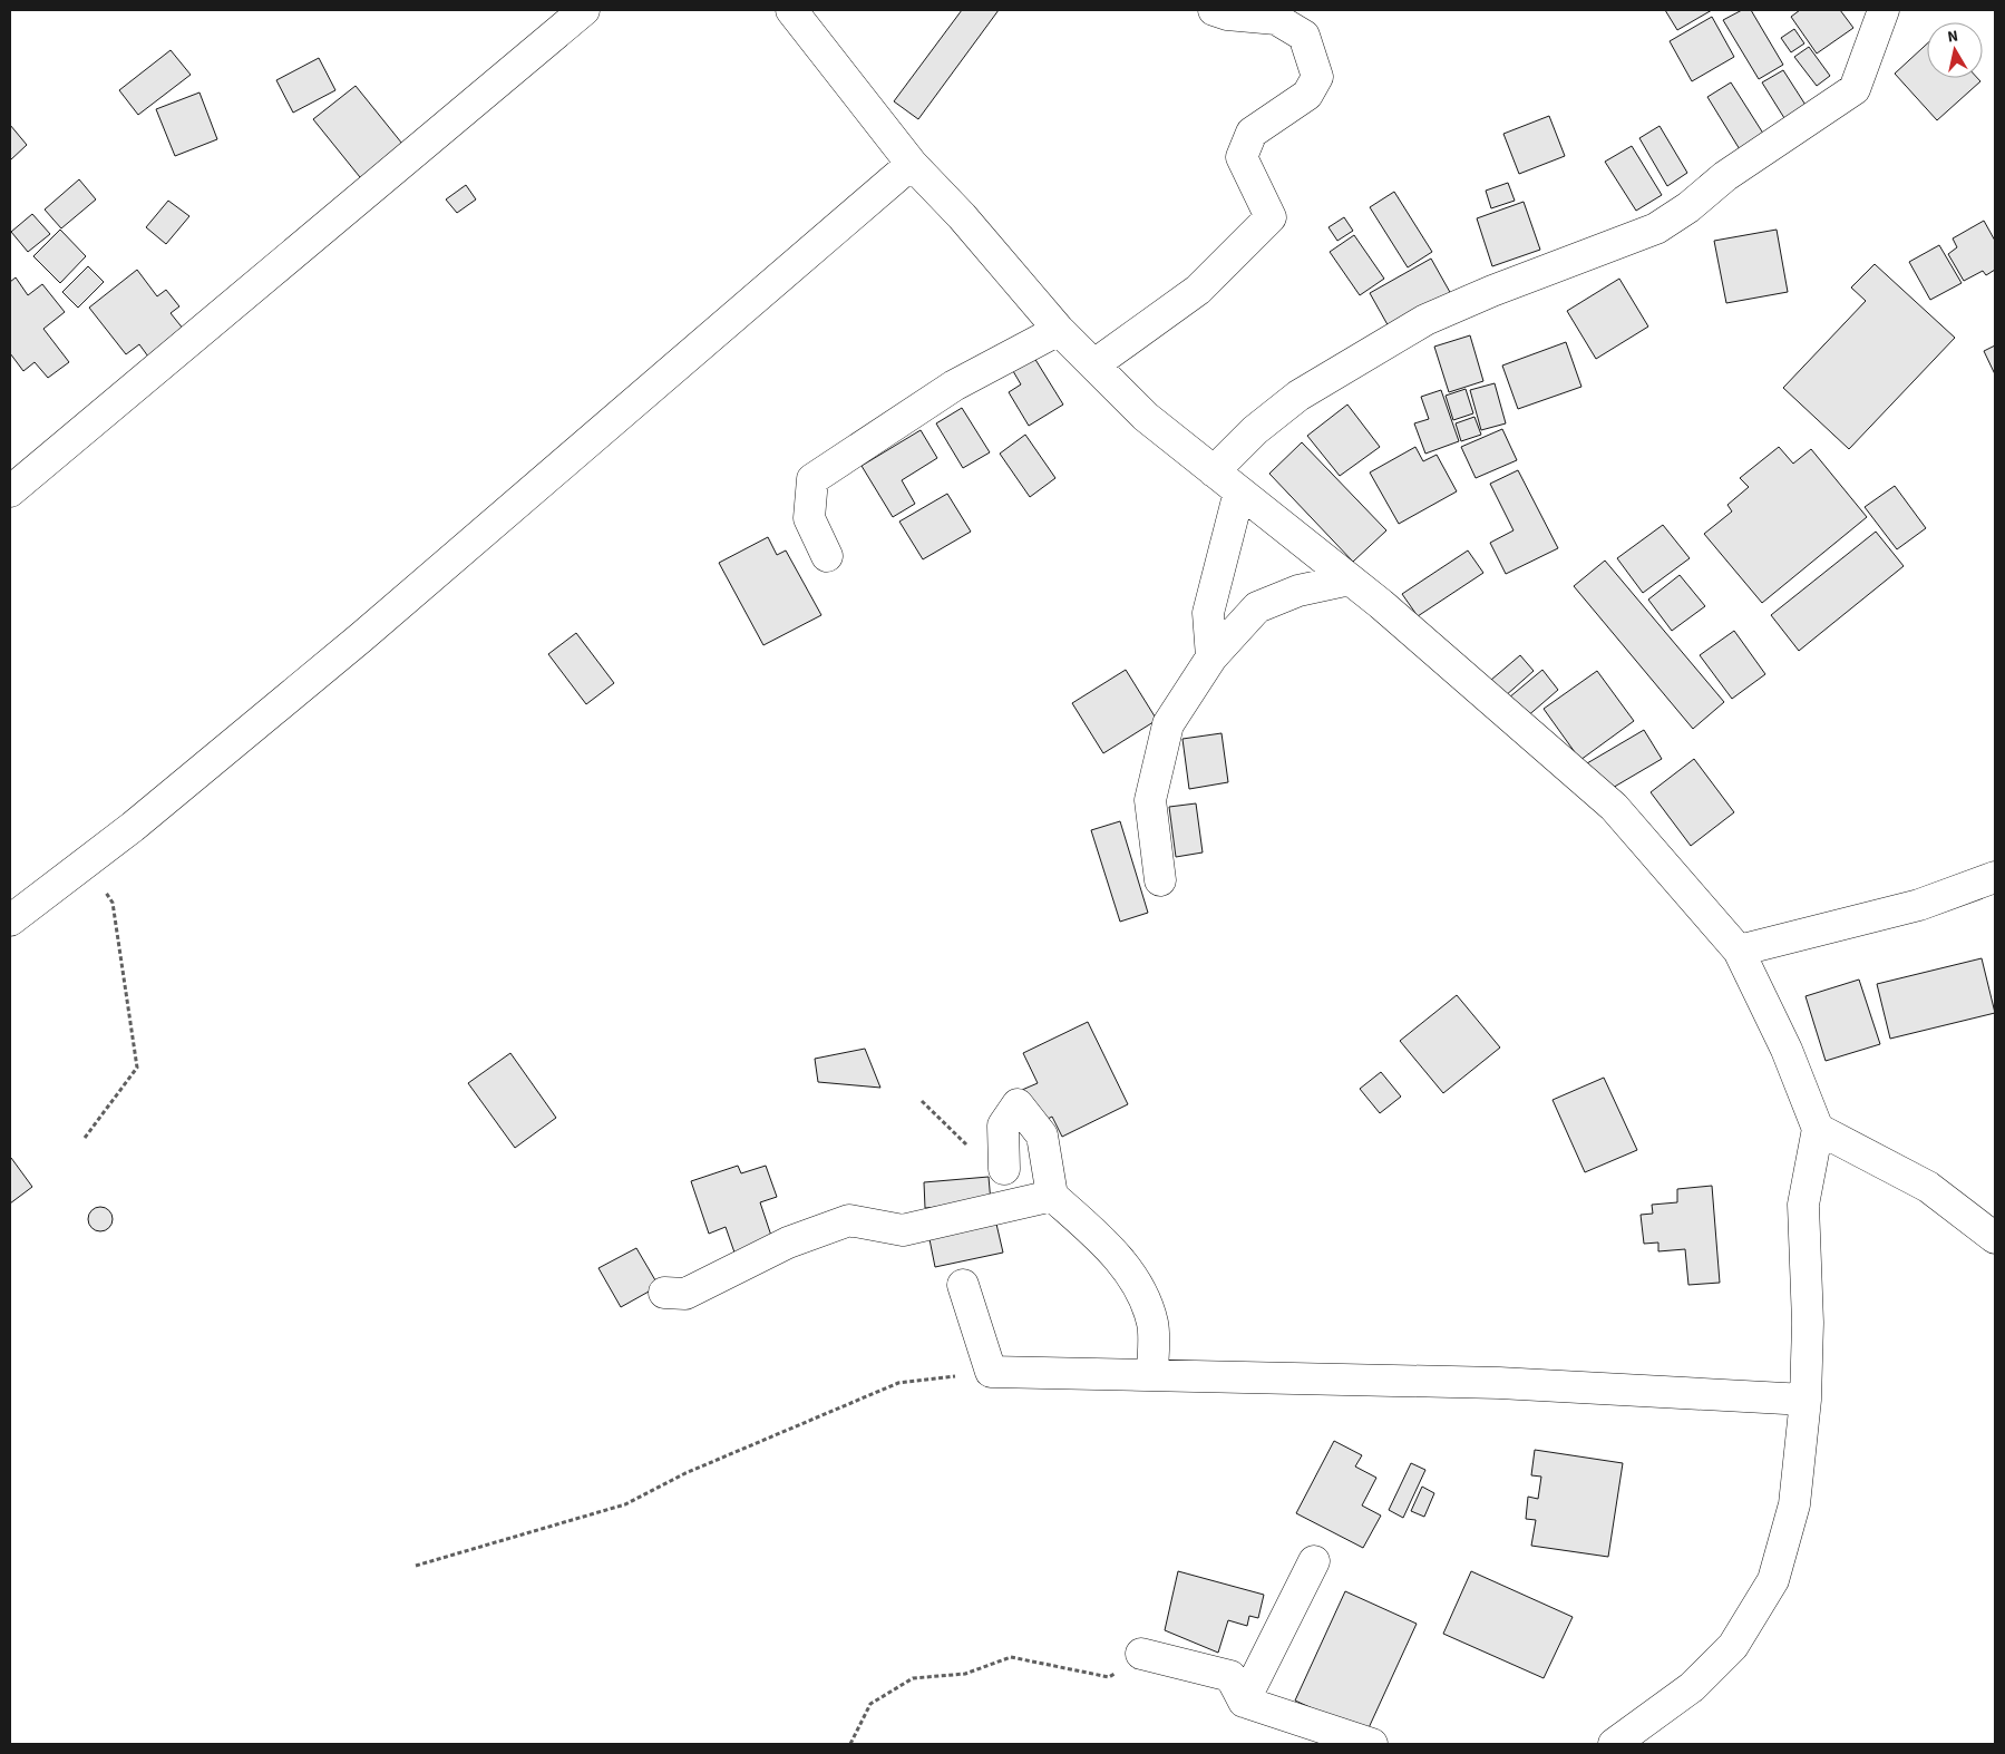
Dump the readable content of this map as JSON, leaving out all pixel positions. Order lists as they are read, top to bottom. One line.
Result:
{"north":"top"}
